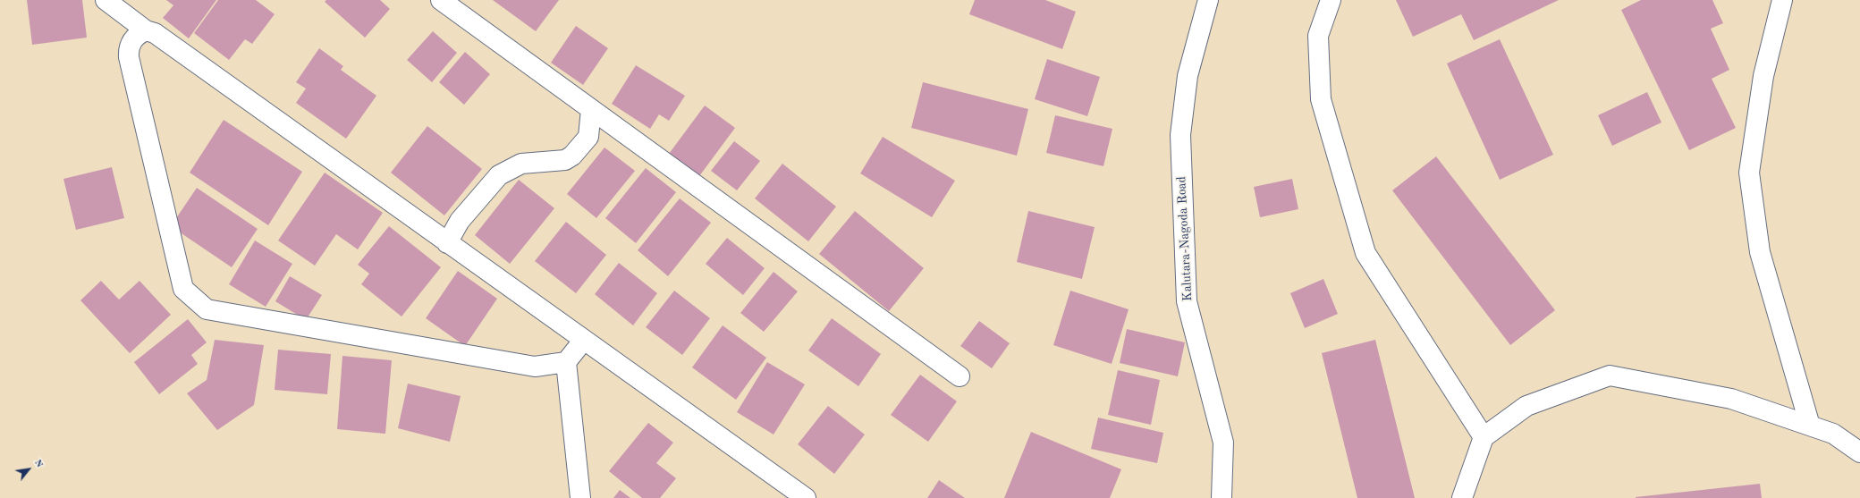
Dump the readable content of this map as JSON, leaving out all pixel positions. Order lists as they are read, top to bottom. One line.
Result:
{"streets":{"street":["Kalutara-Nagoda Road"]},"north":"top right"}
